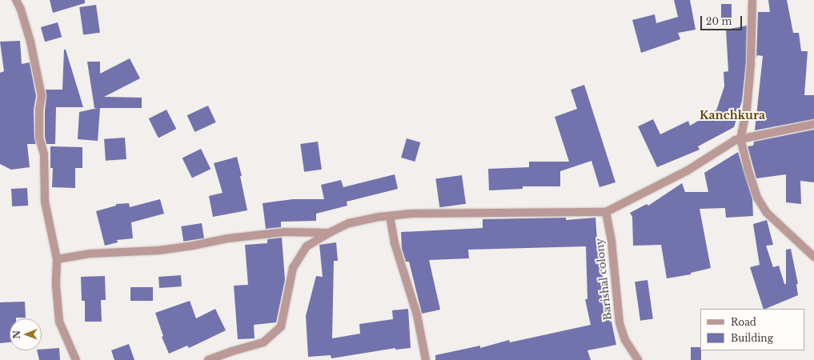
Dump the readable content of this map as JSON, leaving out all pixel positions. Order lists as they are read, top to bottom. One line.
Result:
{"streets":{"street":["Barishal colony"]},"districts":["Kanchkura"],"legend":["Road","Building"],"scale_bar":"20 m","north":"left"}
